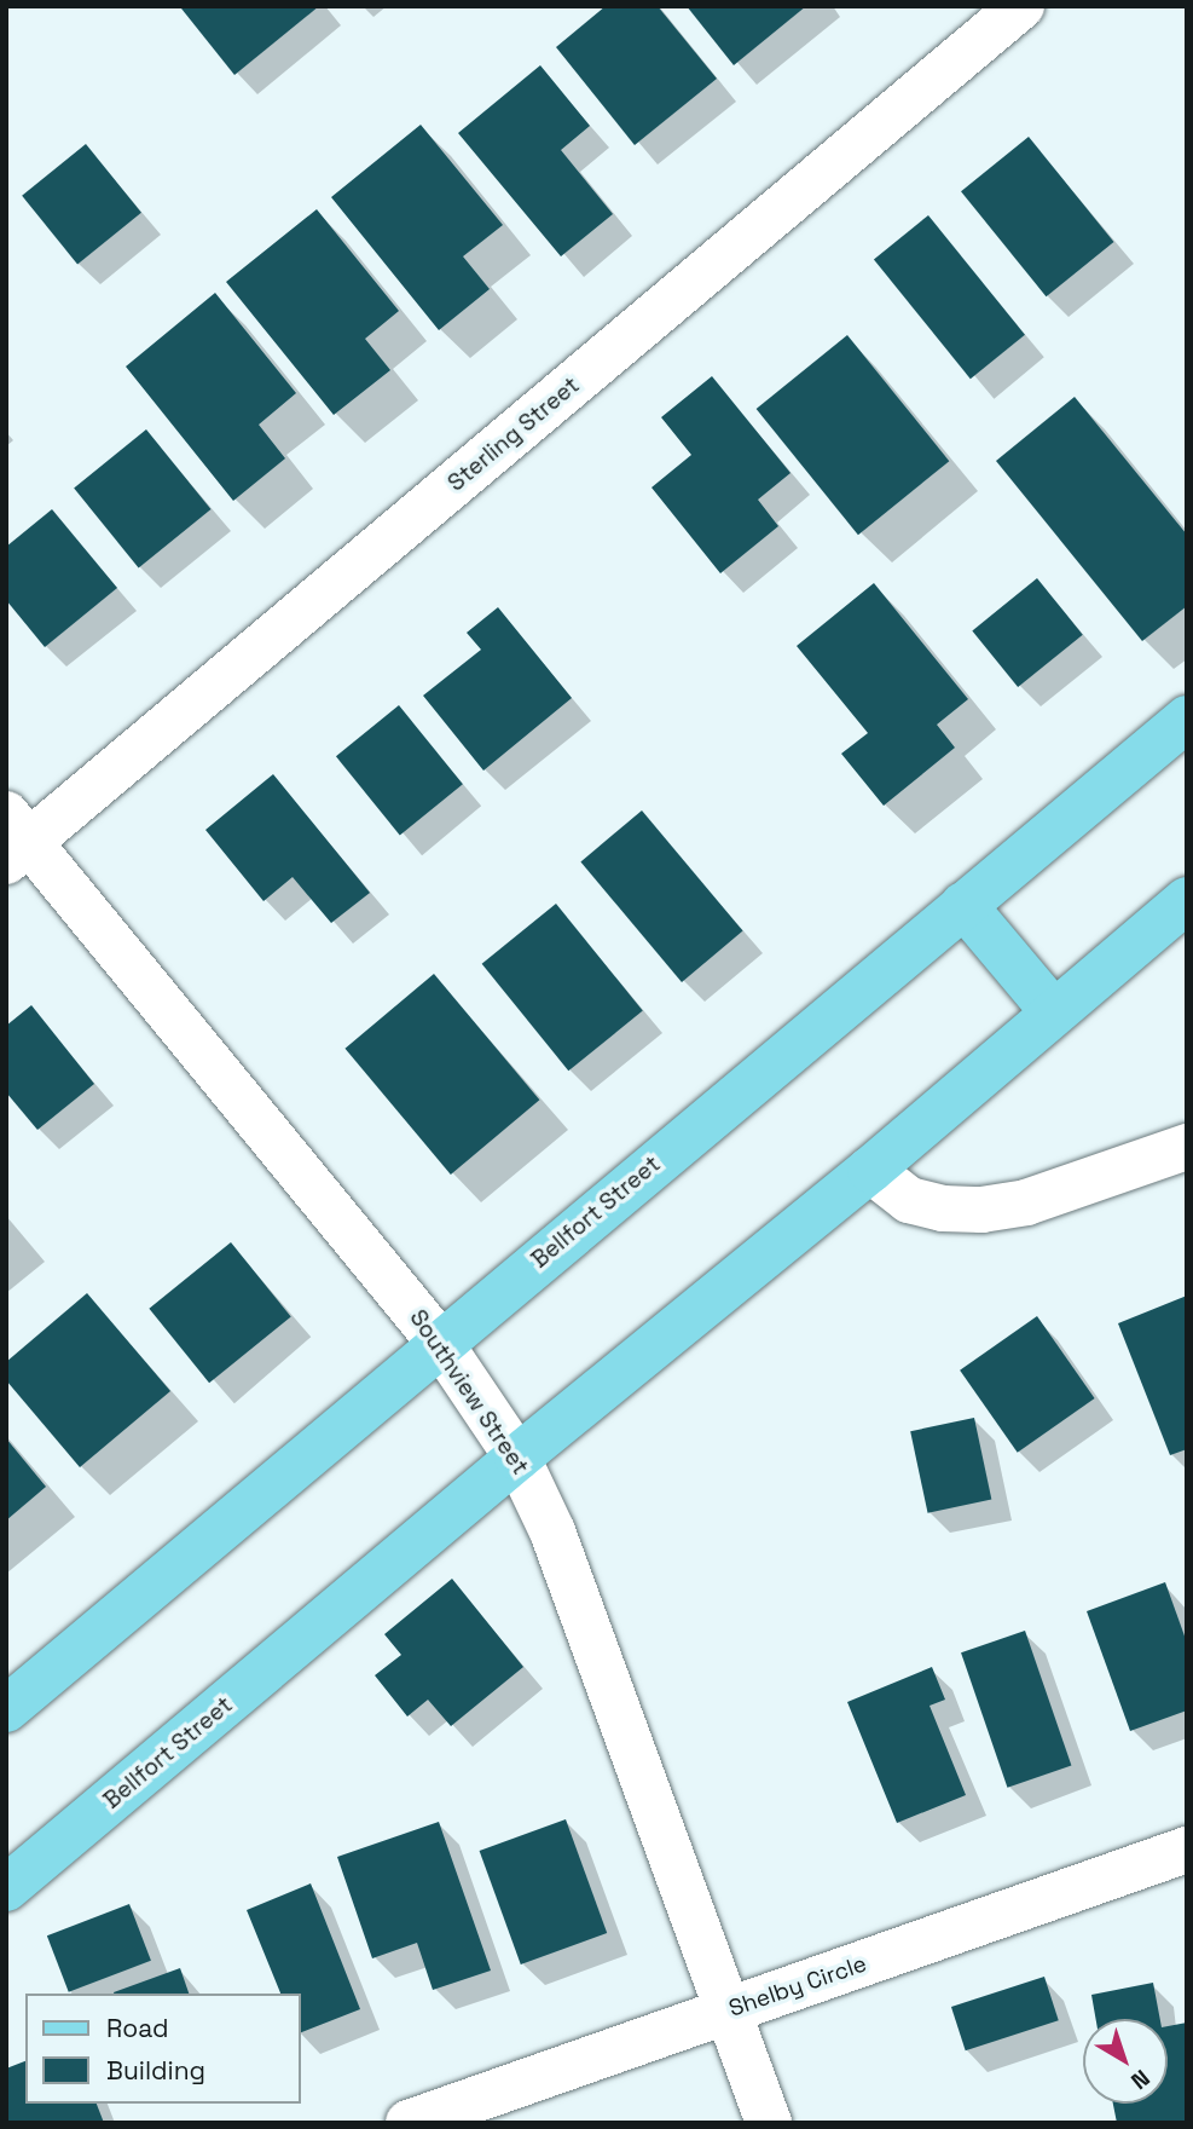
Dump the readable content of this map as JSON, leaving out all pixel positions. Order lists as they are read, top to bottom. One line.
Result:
{"streets":{"main road":["Bellfort Street"],"street":["Sterling Street","Southview Street","Shelby Circle"]},"crossings":[["Sterling Street","Southview Street"],["Bellfort Street","Southview Street"],["Southview Street","Shelby Circle"]],"legend":["Road","Building"],"north":"bottom right"}
